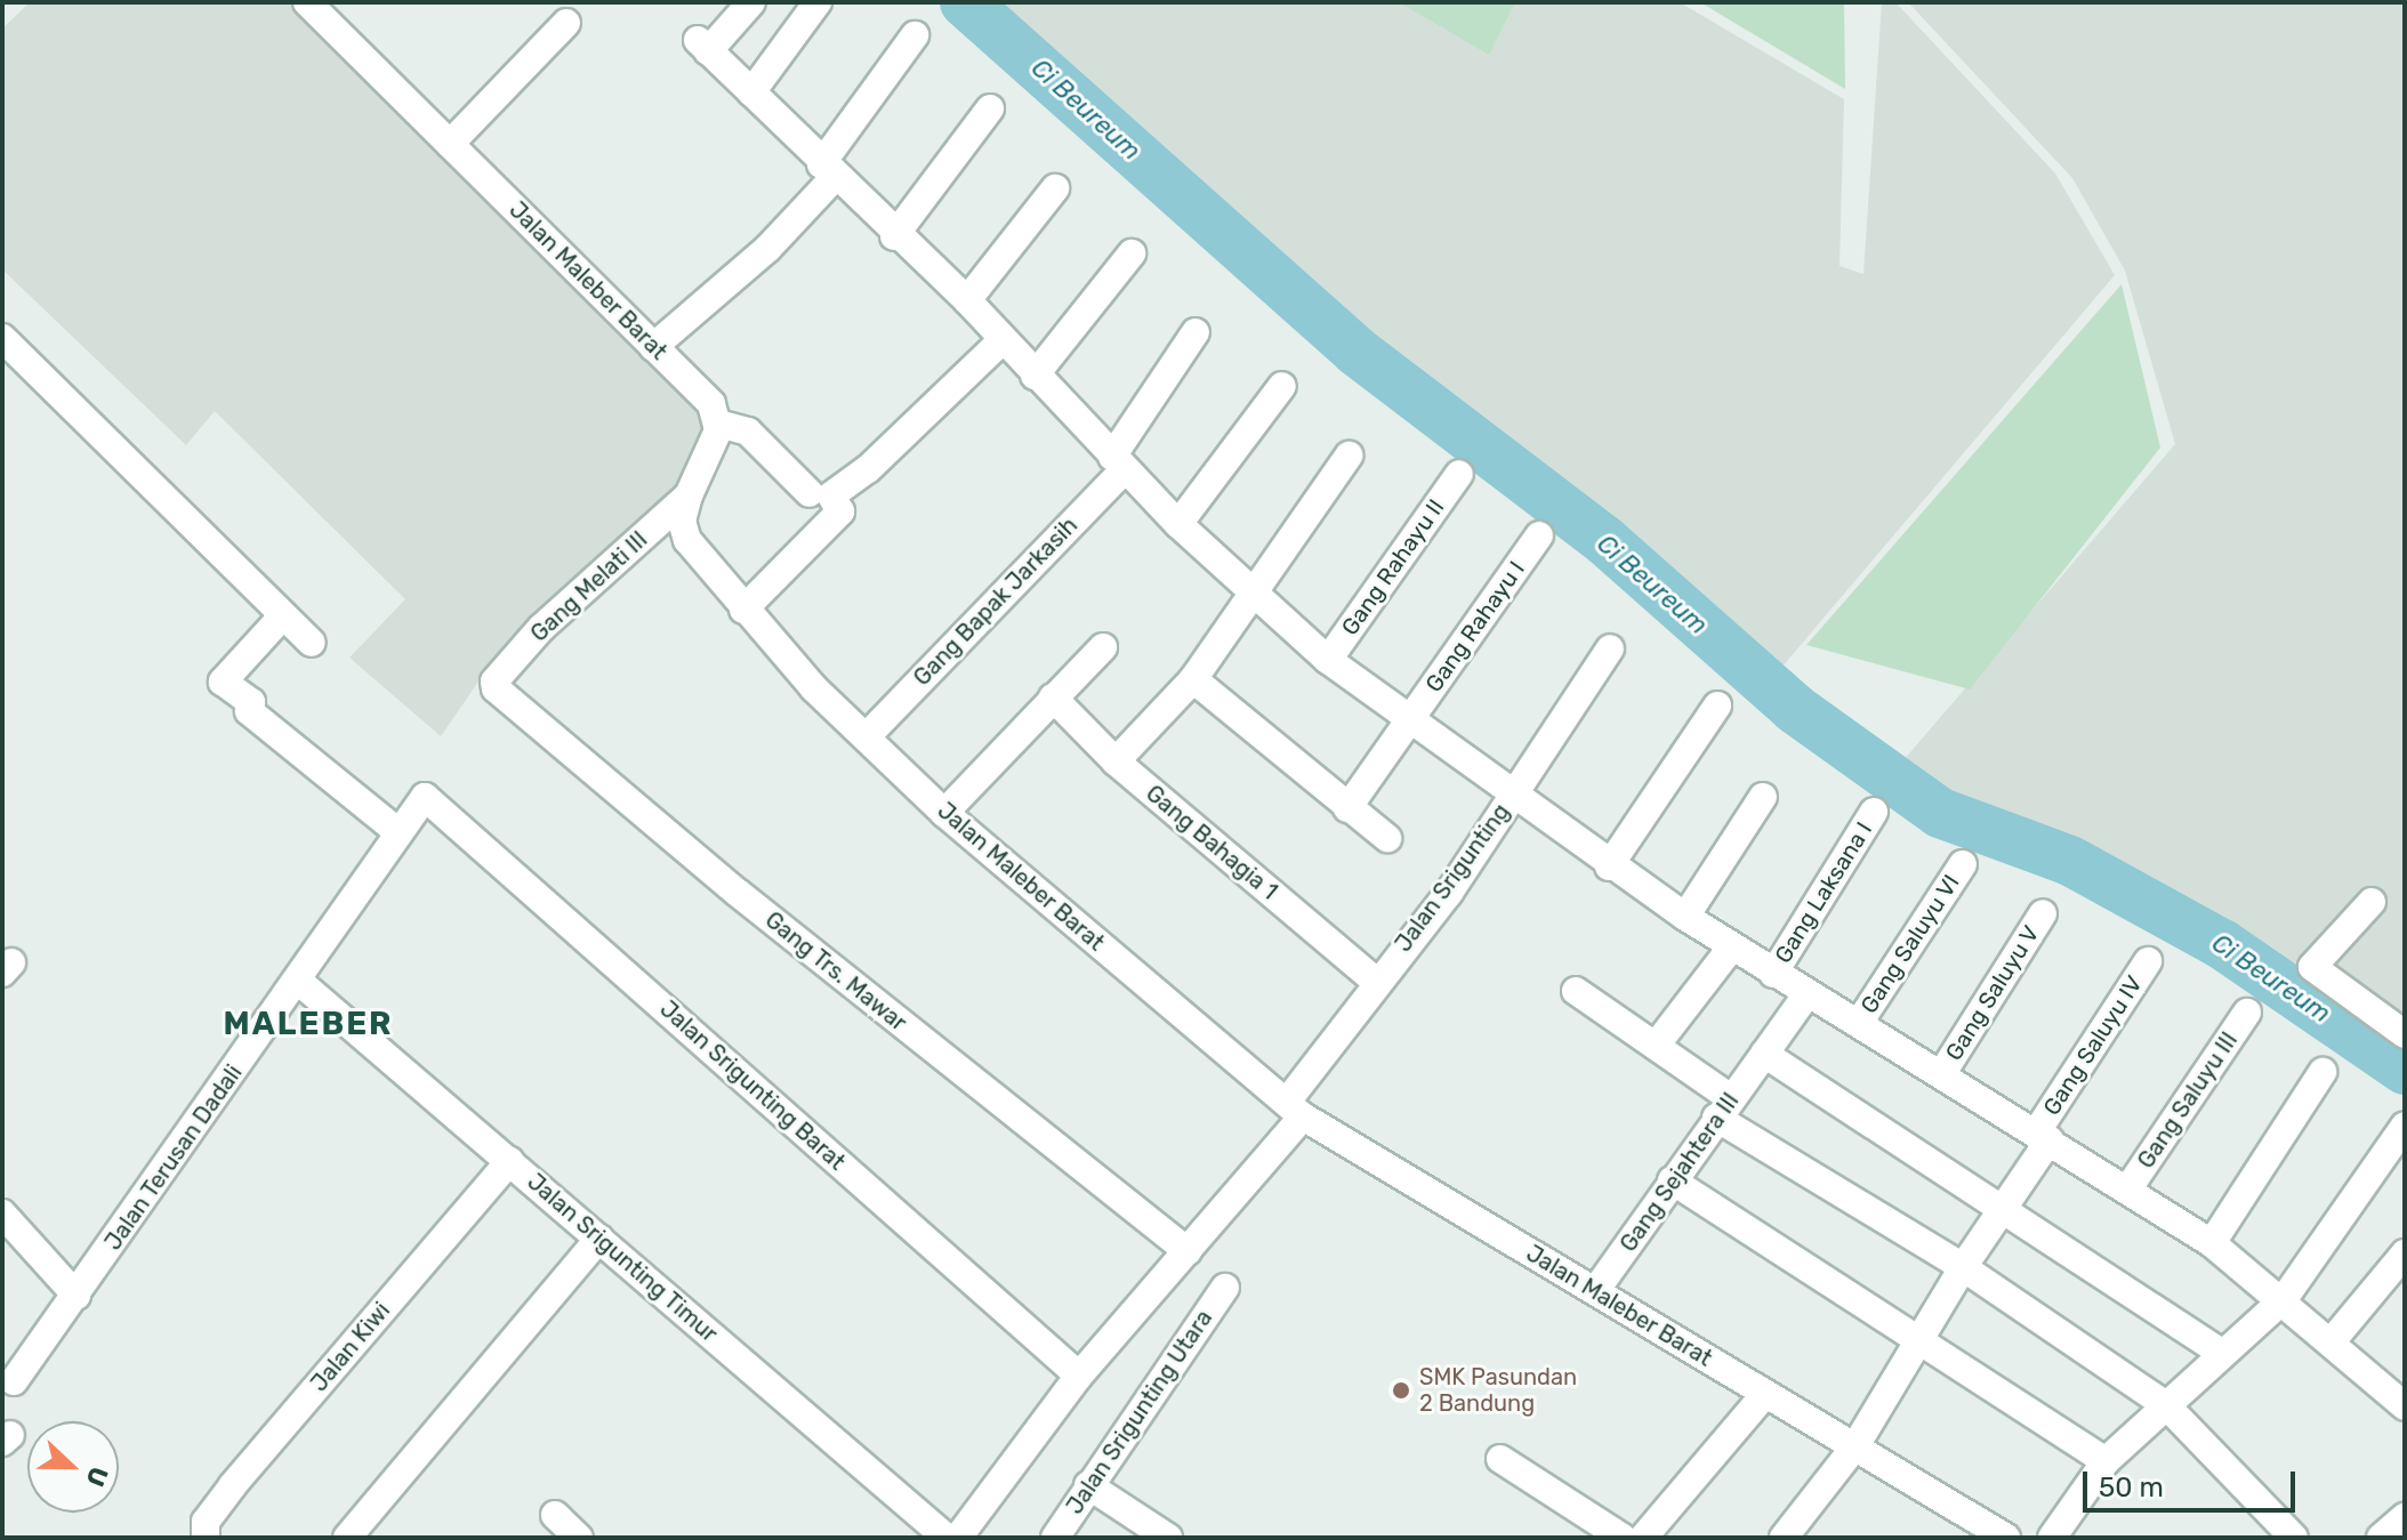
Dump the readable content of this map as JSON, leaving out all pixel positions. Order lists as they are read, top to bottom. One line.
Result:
{"streets":{"street":["Jalan Maleber Barat","Gang Rahayu II","Gang Melati III","Gang Bapak Jarkasih","Gang Rahayu I","Gang Bahagia 1","Jalan Srigunting","Gang Laksana I","Gang Saluyu VI","Gang Trs. Mawar","Gang Saluyu V","Gang Saluyu IV","Jalan Srigunting Barat","Gang Saluyu III","Jalan Terusan Dadali","Gang Sejahtera III","Jalan Srigunting Timur","Jalan Kiwi","Jalan Srigunting Utara"]},"crossings":[["Jalan Maleber Barat","Gang Melati III"],["Jalan Maleber Barat","Gang Bapak Jarkasih"],["Jalan Maleber Barat","Jalan Srigunting"],["Jalan Maleber Barat","Gang Saluyu IV"],["Jalan Maleber Barat","Gang Sejahtera III"],["Gang Melati III","Gang Trs. Mawar"],["Gang Bahagia 1","Jalan Srigunting"],["Jalan Srigunting","Gang Trs. Mawar"],["Jalan Srigunting","Jalan Srigunting Barat"],["Jalan Srigunting Barat","Jalan Terusan Dadali"],["Jalan Terusan Dadali","Jalan Srigunting Timur"],["Jalan Srigunting Timur","Jalan Kiwi"]],"districts":["MALEBER"],"water":["Ci Beureum"],"places":["SMK Pasundan 2 Bandung"],"scale_bar":"50 m","north":"right"}
